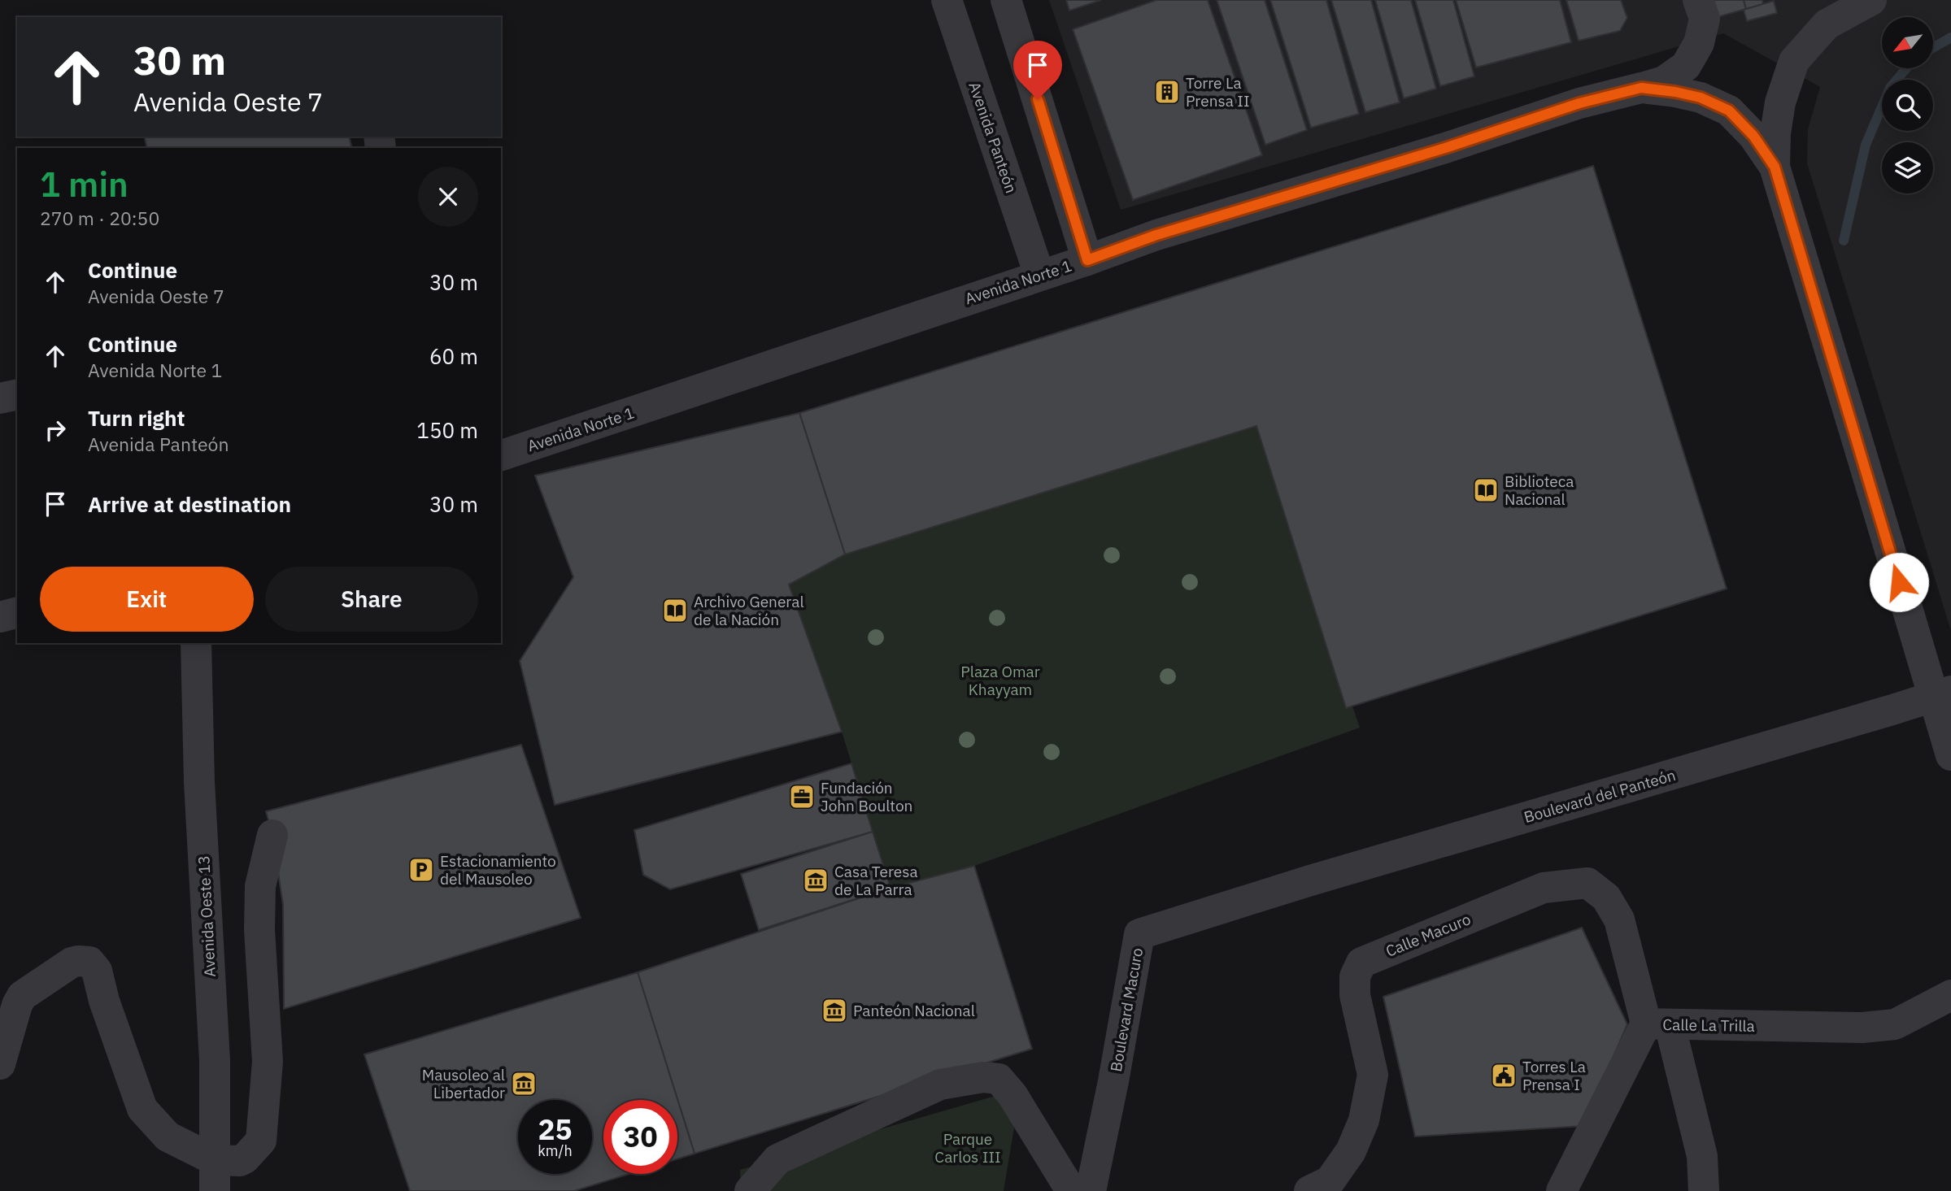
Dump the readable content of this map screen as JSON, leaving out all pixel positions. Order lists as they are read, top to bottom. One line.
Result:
{"streets":{"street":["Avenida Panteón","Avenida Norte 1","Boulevard del Panteón","Avenida Oeste 13","Calle Macuro","Boulevard Macuro","Calle La Trilla"]},"crossings":[["Avenida Panteón","Avenida Norte 1"],["Boulevard del Panteón","Boulevard Macuro"],["Calle Macuro","Calle La Trilla"]],"parks":["Plaza Omar Khayyam","Parque Carlos III"],"places":{"building":["Torre La Prensa II"],"library":["Biblioteca Nacional","Archivo General de la Nación"],"office":["Fundación John Boulton"],"parking":["Estacionamiento del Mausoleo"],"museum":["Casa Teresa de La Parra","Panteón Nacional","Mausoleo al Libertador"],"public building":["Torres La Prensa I"]},"north":"bottom left","page":{"turn":["30 m","Avenida Oeste 7"],"heading":["1 min","270 m · 20:50"],"list":[{"name":"Continue","note":"Avenida Oeste 7","value":"30 m"},{"name":"Continue","note":"Avenida Norte 1","value":"60 m"},{"name":"Turn right","note":"Avenida Panteón","value":"150 m"},{"name":"Arrive at destination","value":"30 m"}],"buttons":["Exit","Share"],"speed":"25 km/h","limit":"30"}}
